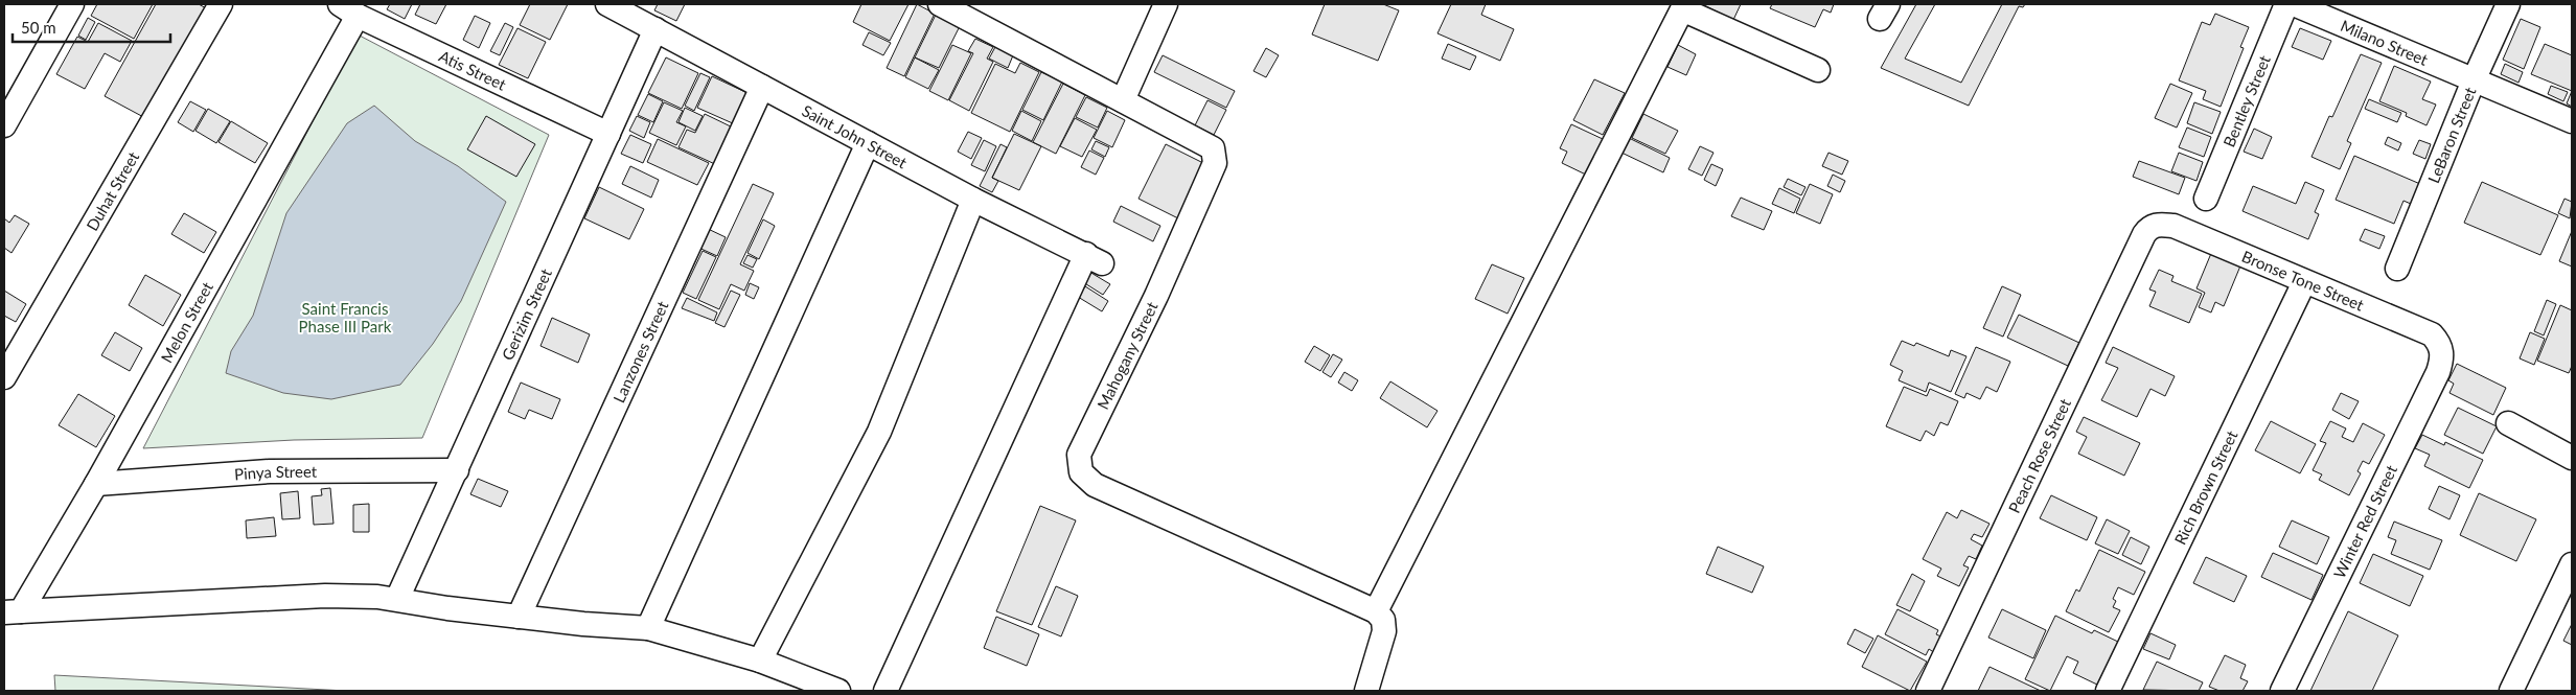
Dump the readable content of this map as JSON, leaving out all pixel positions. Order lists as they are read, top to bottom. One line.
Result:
{"streets":{"street":["Milano Street","Atis Street","Bentley Street","Saint John Street","LeBaron Street","Duhat Street","Bronse Tone Street","Gerizim Street","Melon Street","Lanzones Street","Mahogany Street","Peach Rose Street","Pinya Street","Rich Brown Street","Winter Red Street"]},"crossings":[["Milano Street","LeBaron Street"],["Atis Street","Gerizim Street"],["Atis Street","Melon Street"],["Saint John Street","Gerizim Street"],["Saint John Street","Lanzones Street"],["Bronse Tone Street","Peach Rose Street"],["Bronse Tone Street","Rich Brown Street"],["Bronse Tone Street","Winter Red Street"],["Gerizim Street","Pinya Street"],["Melon Street","Pinya Street"]],"parks":["Saint Francis Phase III Park"],"scale_bar":"50 m"}
